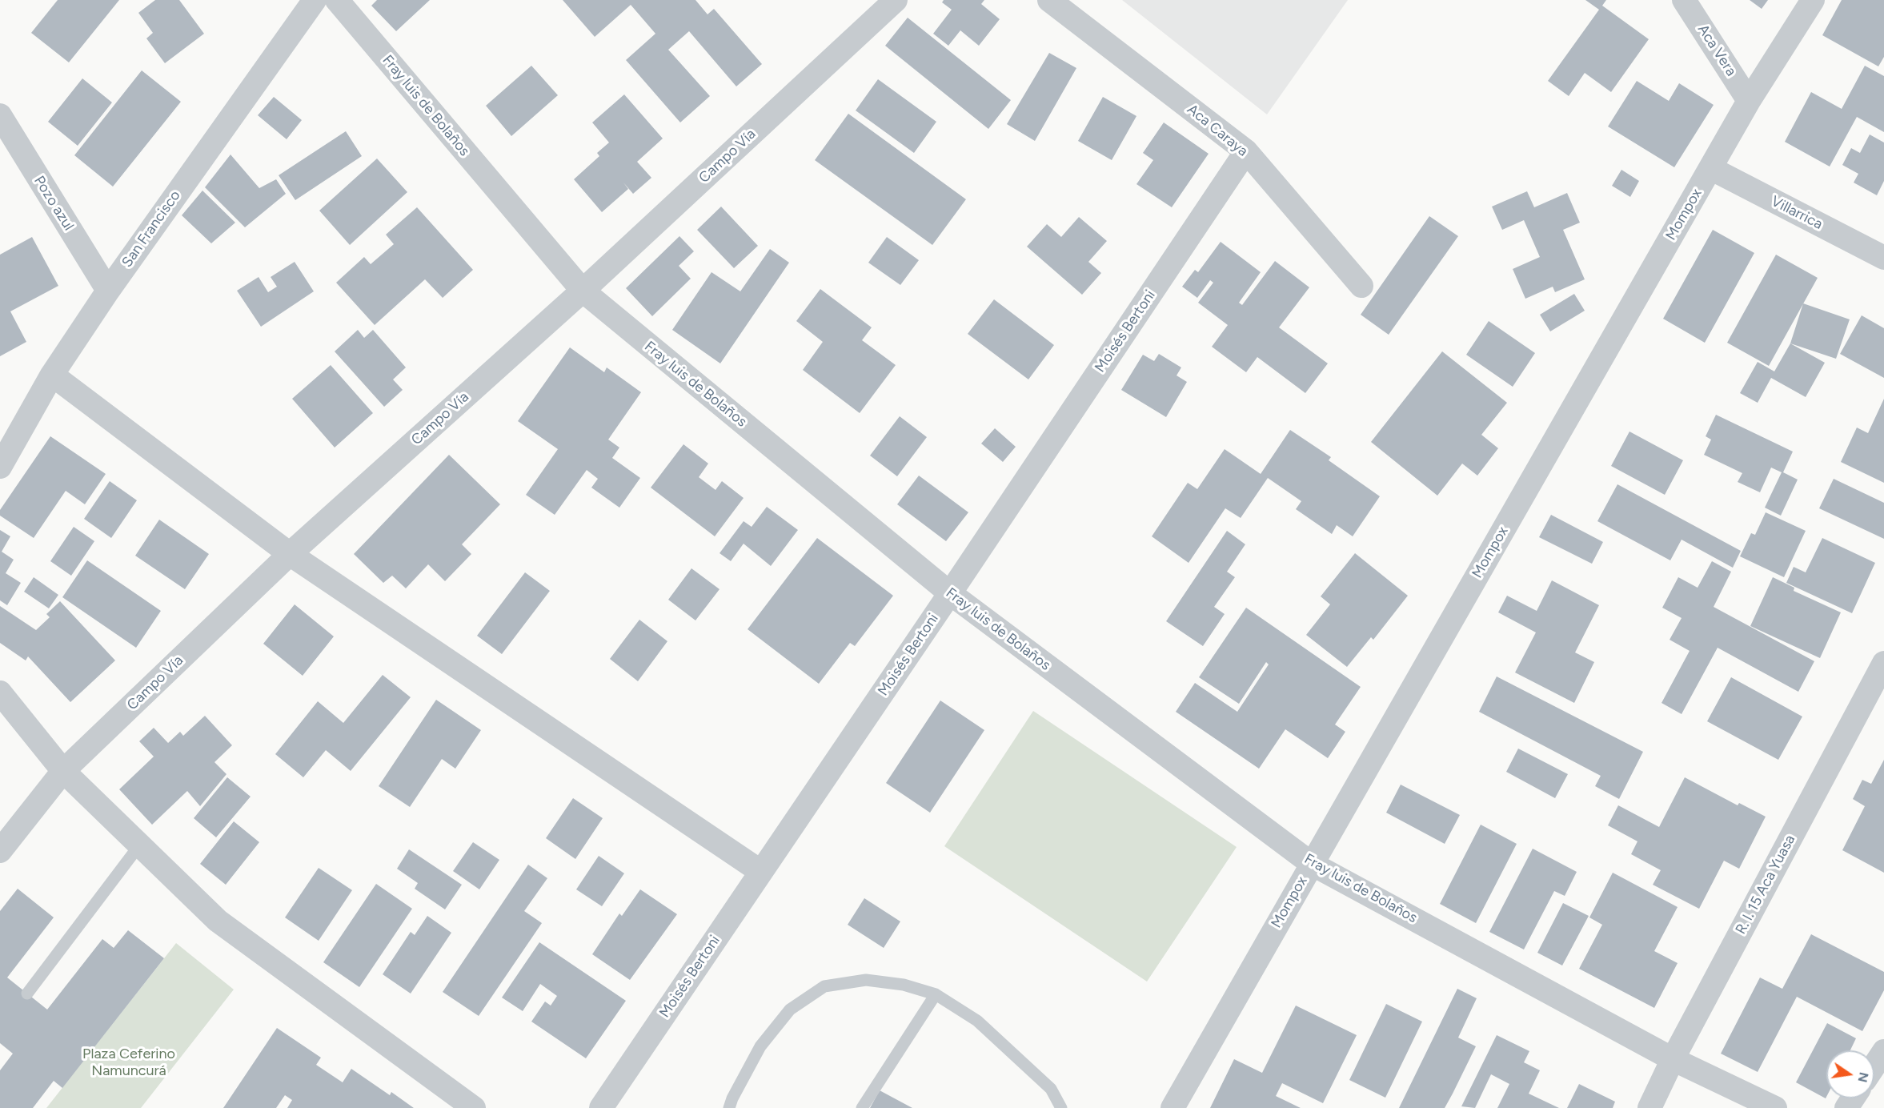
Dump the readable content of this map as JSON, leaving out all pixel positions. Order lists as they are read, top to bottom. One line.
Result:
{"streets":{"street":["Aca Vera","Fray luis de Bolaños","Aca Caraya","Campo Vía","Pozo azul","Villarrica","Mompox","San Francisco","Moisés Bertoni","R. I. 15 Aca Yuasa"]},"crossings":[["Aca Vera","Mompox"],["Fray luis de Bolaños","Campo Vía"],["Fray luis de Bolaños","Mompox"],["Fray luis de Bolaños","Moisés Bertoni"],["Fray luis de Bolaños","R. I. 15 Aca Yuasa"],["Aca Caraya","Moisés Bertoni"],["Pozo azul","San Francisco"],["Villarrica","Mompox"]],"parks":["Plaza Ceferino Namuncurá"],"north":"right"}
